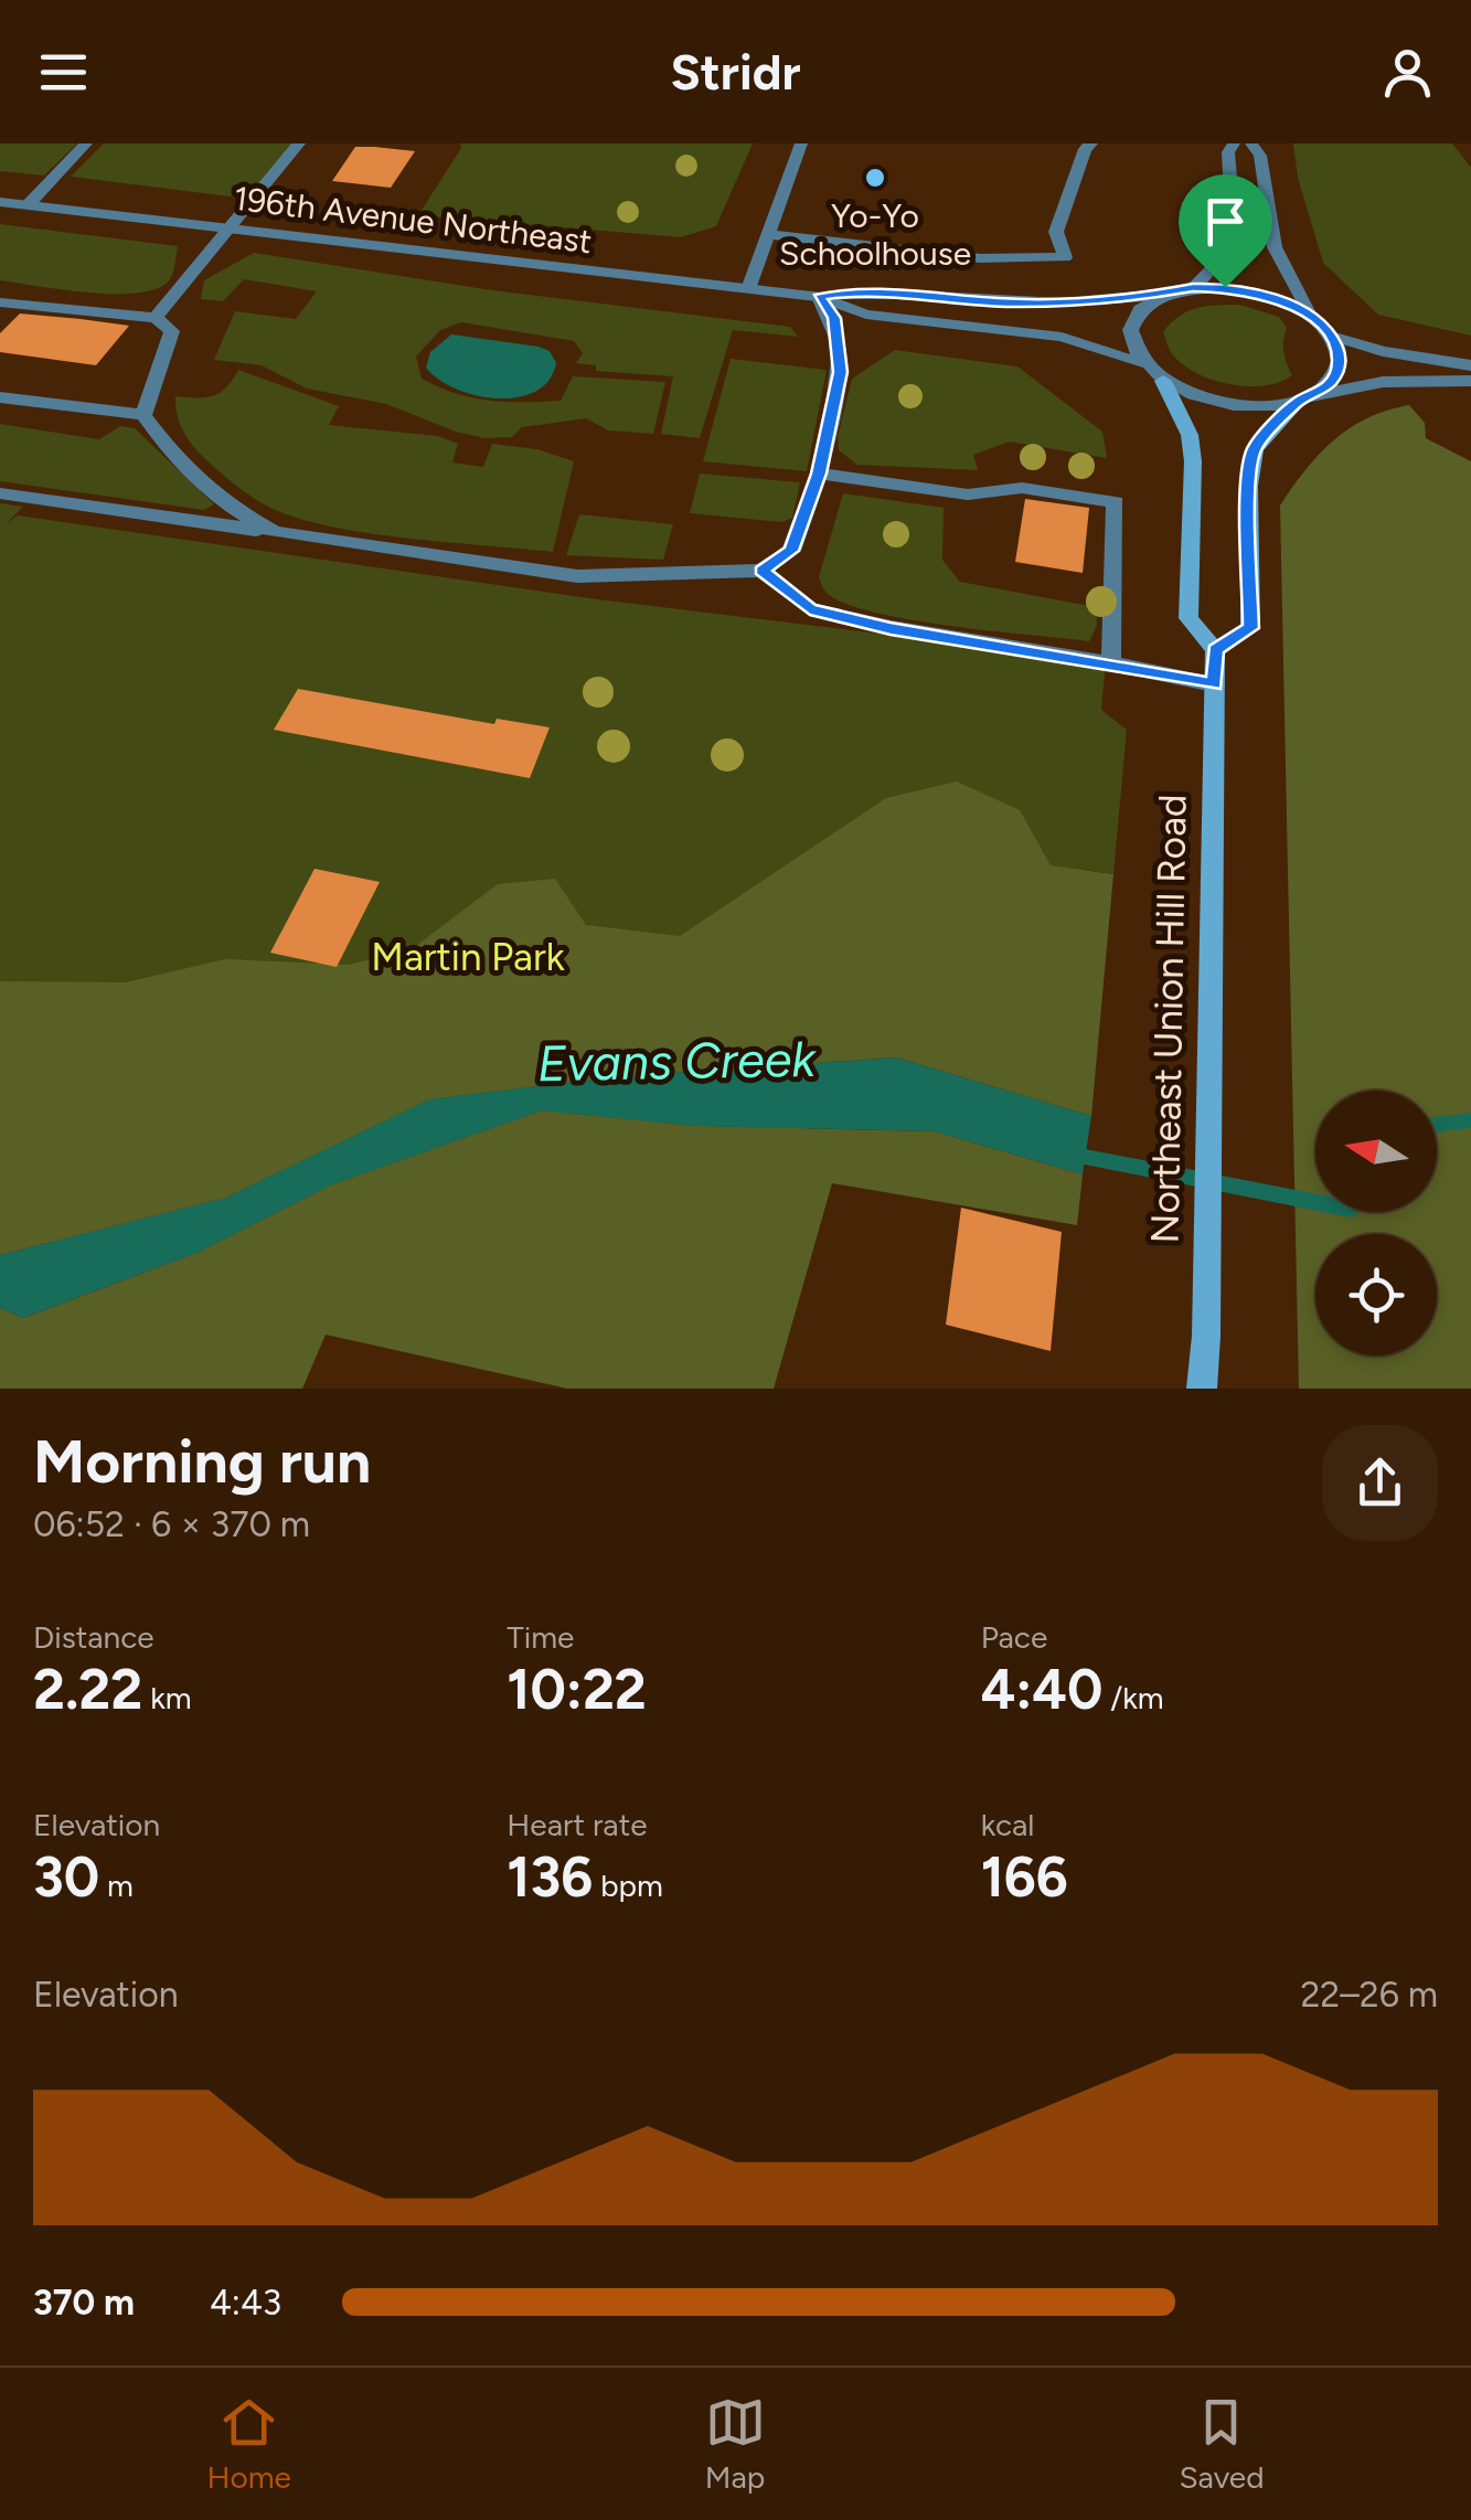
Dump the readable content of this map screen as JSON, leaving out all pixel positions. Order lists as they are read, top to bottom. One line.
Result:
{"streets":{"main road":["Northeast Union Hill Road"],"street":["196th Avenue Northeast"]},"water":["Evans Creek"],"parks":["Martin Park"],"places":["Yo-Yo Schoolhouse"],"north":"left","page":{"header":"Stridr","heading":["Morning run","06:52 · 6 × 370 m"],"stats":[["Distance","2.22 km"],["Time","10:22"],["Pace","4:40 /km"],["Elevation","30 m"],["Heart rate","136 bpm"],["kcal","166"]],"chart":["Elevation","22–26 m"],"list":[{"name":"370 m","note":"4:43"}],"tabs":["Home","Map","Saved"]}}
